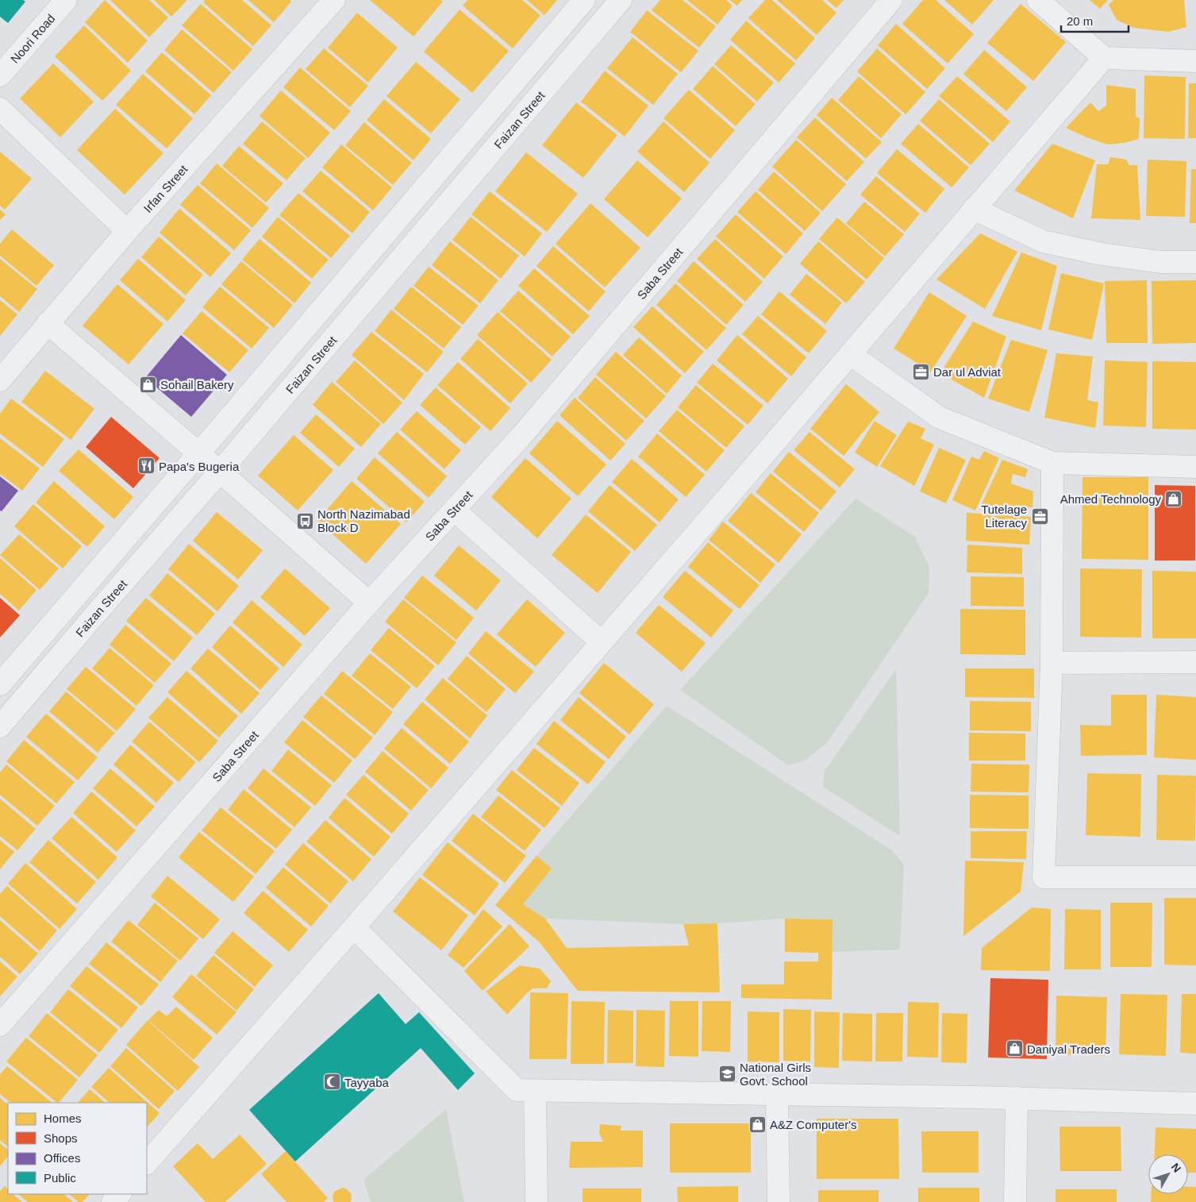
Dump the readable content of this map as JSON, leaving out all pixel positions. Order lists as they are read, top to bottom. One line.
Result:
{"streets":{"street":["Noori Road","Faizan Street","Irfan Street","Saba Street"]},"places":{"office":["Dar ul Adviat","Tutelage Literacy"],"shop":["Sohail Bakery","Ahmed Technology","Daniyal Traders","A&Z Computer's"],"restaurant":["Papa's Bugeria"],"bus stop":["North Nazimabad Block D"],"school or university":["National Girls Govt. School"],"mosque":["Tayyaba"]},"legend":["Homes","Shops","Offices","Public"],"scale_bar":"20 m","north":"top right"}
